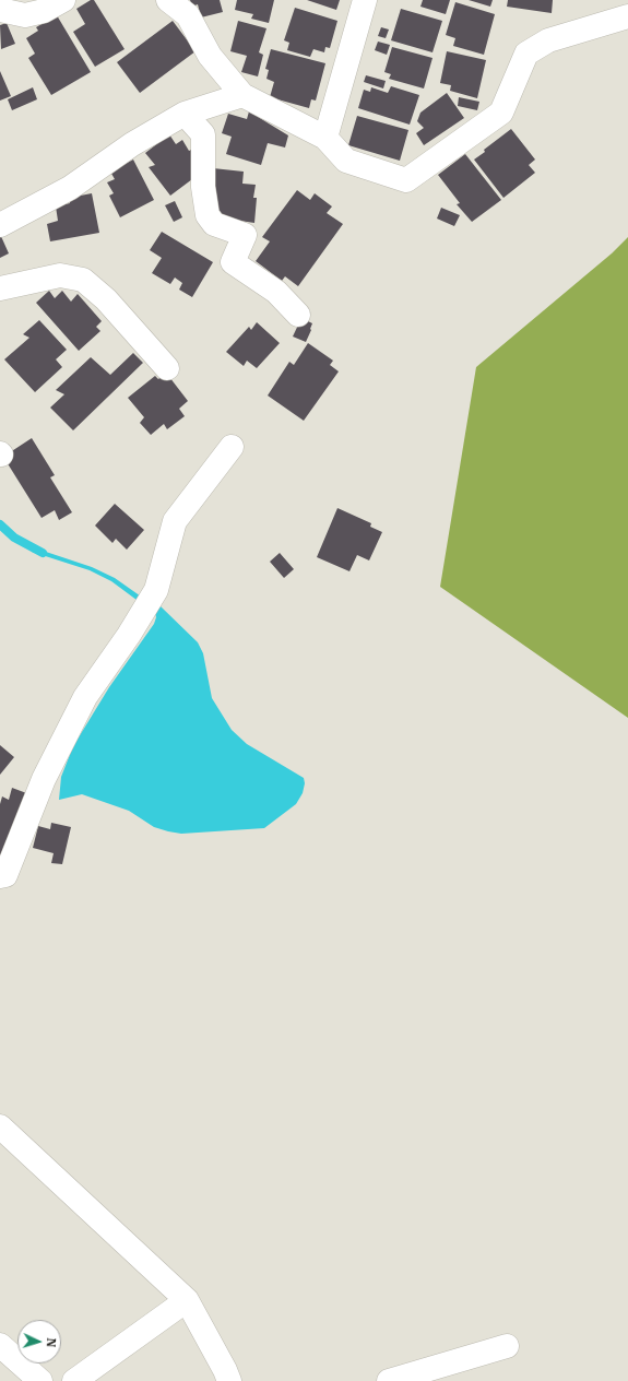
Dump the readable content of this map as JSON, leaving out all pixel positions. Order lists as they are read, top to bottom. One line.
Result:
{"north":"right"}
